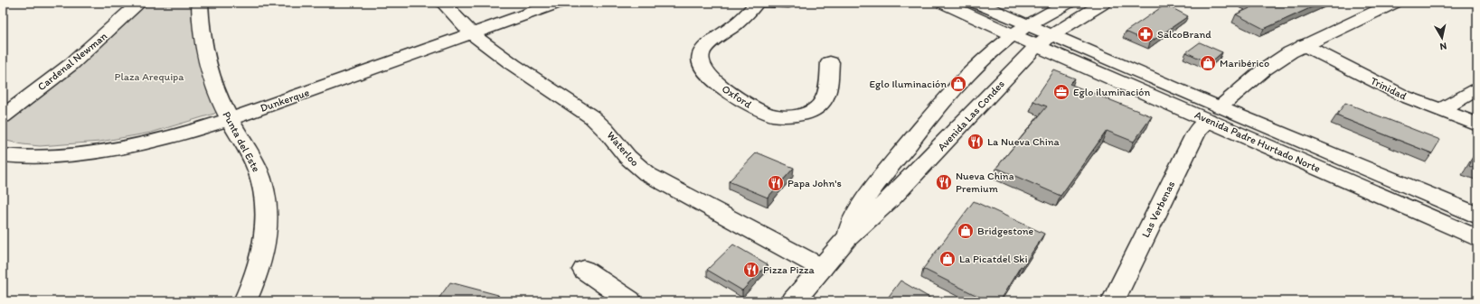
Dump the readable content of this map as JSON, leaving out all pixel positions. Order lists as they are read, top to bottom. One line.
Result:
{"streets":{"street":["Cardenal Newman","Trinidad","Oxford","Dunkerque","Avenida Las Condes","Punta del Este","Avenida Padre Hurtado Norte","Waterloo","Las Verbenas"]},"crossings":[["Trinidad","Las Verbenas"],["Dunkerque","Punta del Este"],["Dunkerque","Waterloo"],["Avenida Las Condes","Avenida Padre Hurtado Norte"],["Avenida Las Condes","Waterloo"],["Avenida Padre Hurtado Norte","Las Verbenas"]],"parks":["Plaza Arequipa"],"places":{"pharmacy":["SalcoBrand"],"shop":["Maribérico","Eglo Iluminación","Bridgestone","La Picatdel Ski"],"office":["Eglo iluminación"],"restaurant":["La Nueva China","Nueva China Premium","Papa John's","Pizza Pizza"]},"north":"bottom"}
